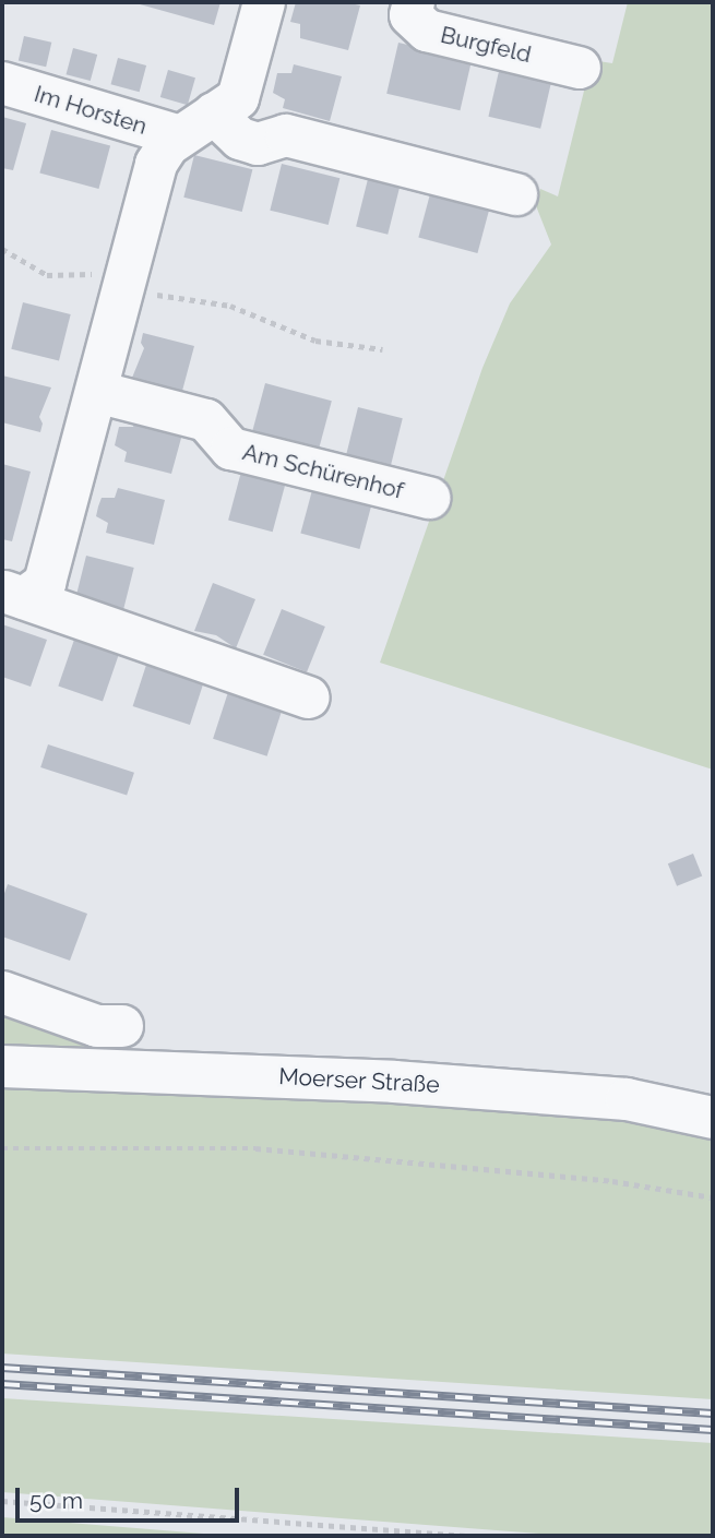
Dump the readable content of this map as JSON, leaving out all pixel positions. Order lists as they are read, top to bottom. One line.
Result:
{"streets":{"street":["Burgfeld","Im Horsten","Am Schürenhof","Moerser Straße"]},"scale_bar":"50 m"}
